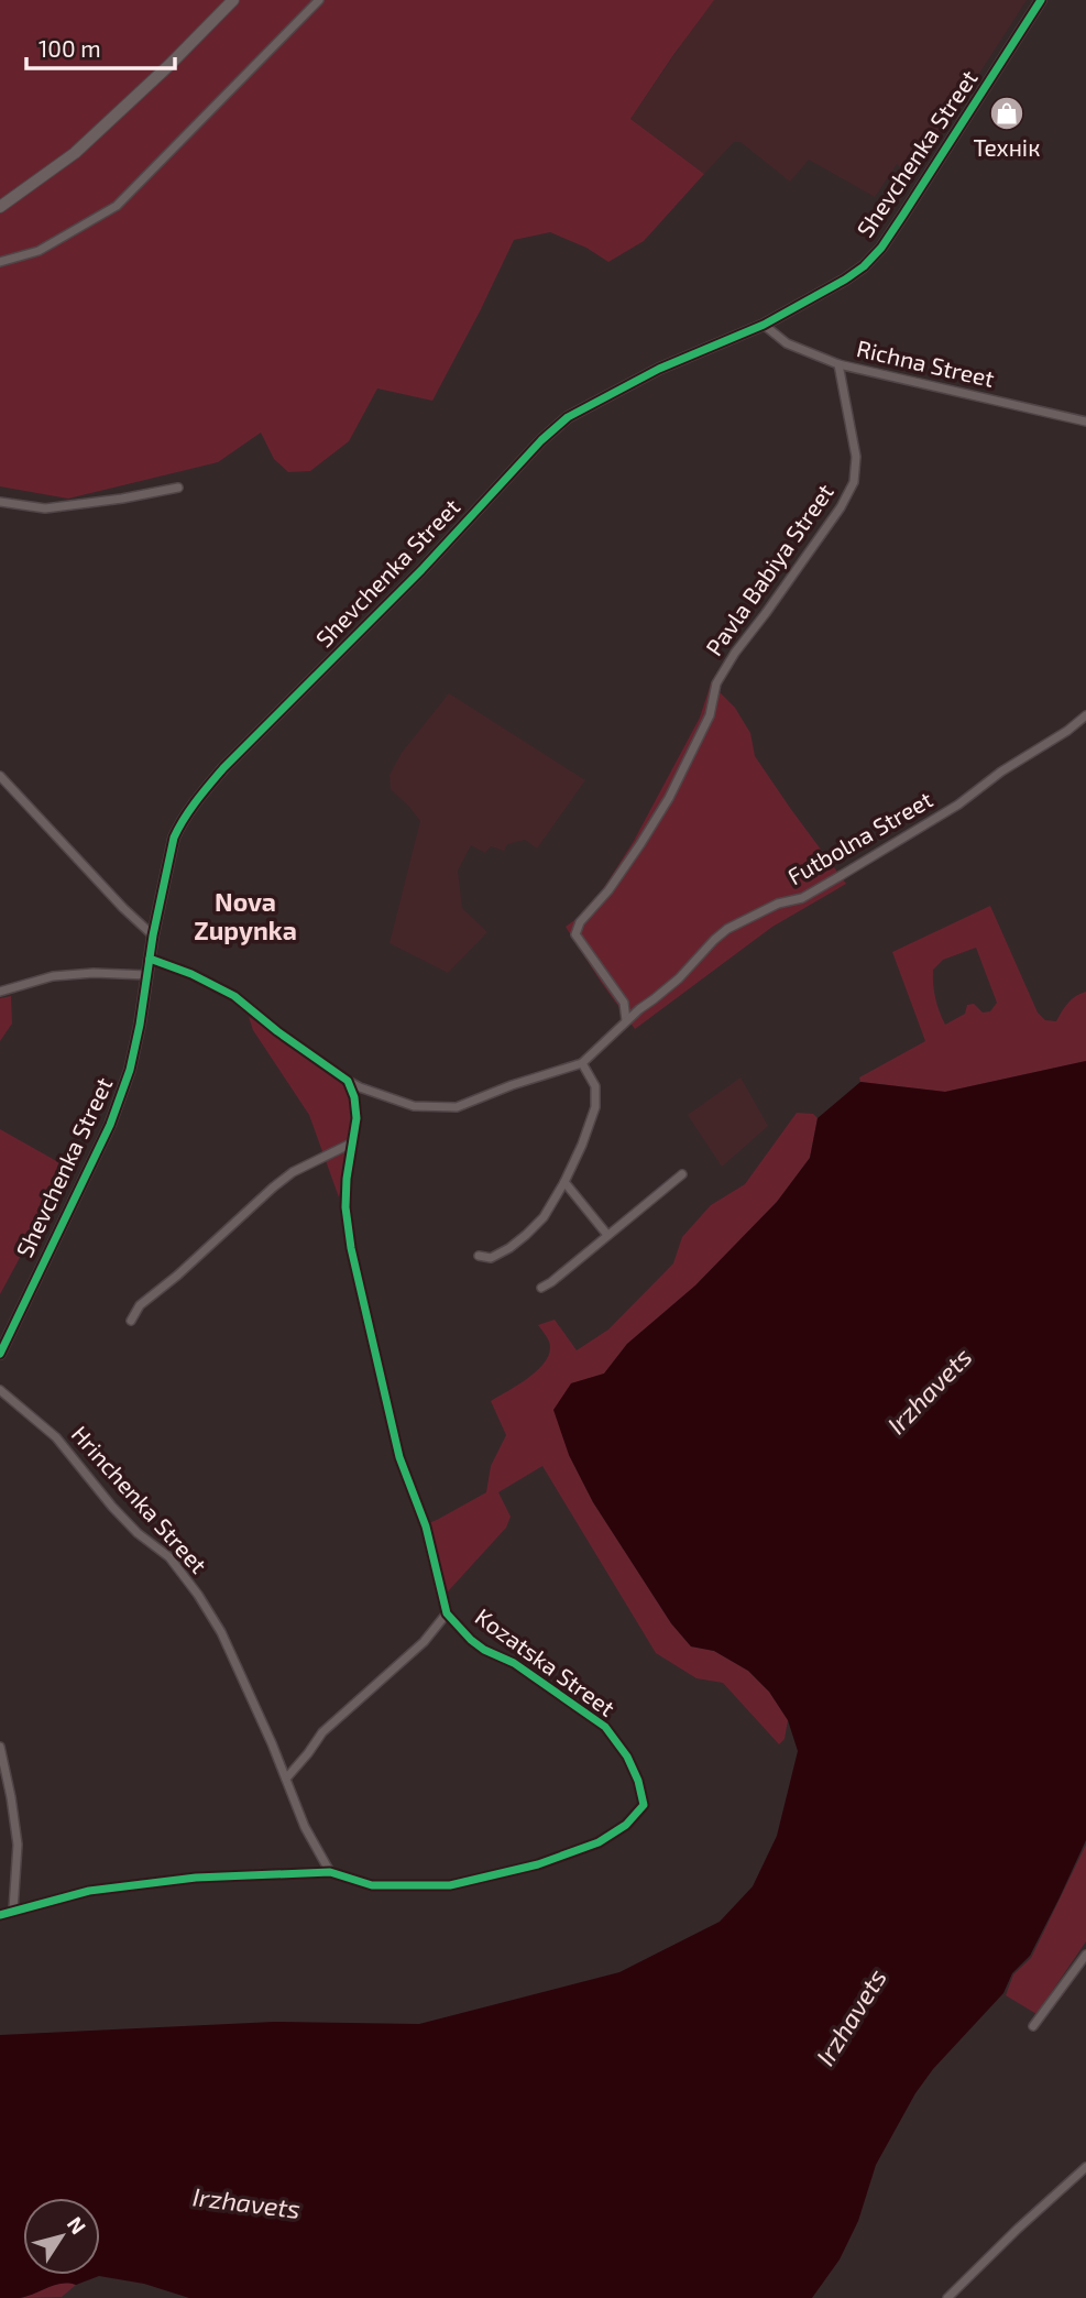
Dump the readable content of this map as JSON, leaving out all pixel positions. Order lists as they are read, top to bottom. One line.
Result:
{"streets":{"street":["Shevchenka Street","Richna Street","Pavla Babiya Street","Futbolna Street","Hrinchenka Street","Kozatska Street"]},"crossings":[["Shevchenka Street","Richna Street"],["Richna Street","Pavla Babiya Street"],["Pavla Babiya Street","Futbolna Street"],["Hrinchenka Street","Kozatska Street"]],"districts":["Nova Zupynka"],"water":["Irzhavets"],"places":{"shop":["Технік"]},"scale_bar":"100 m","north":"top right"}
